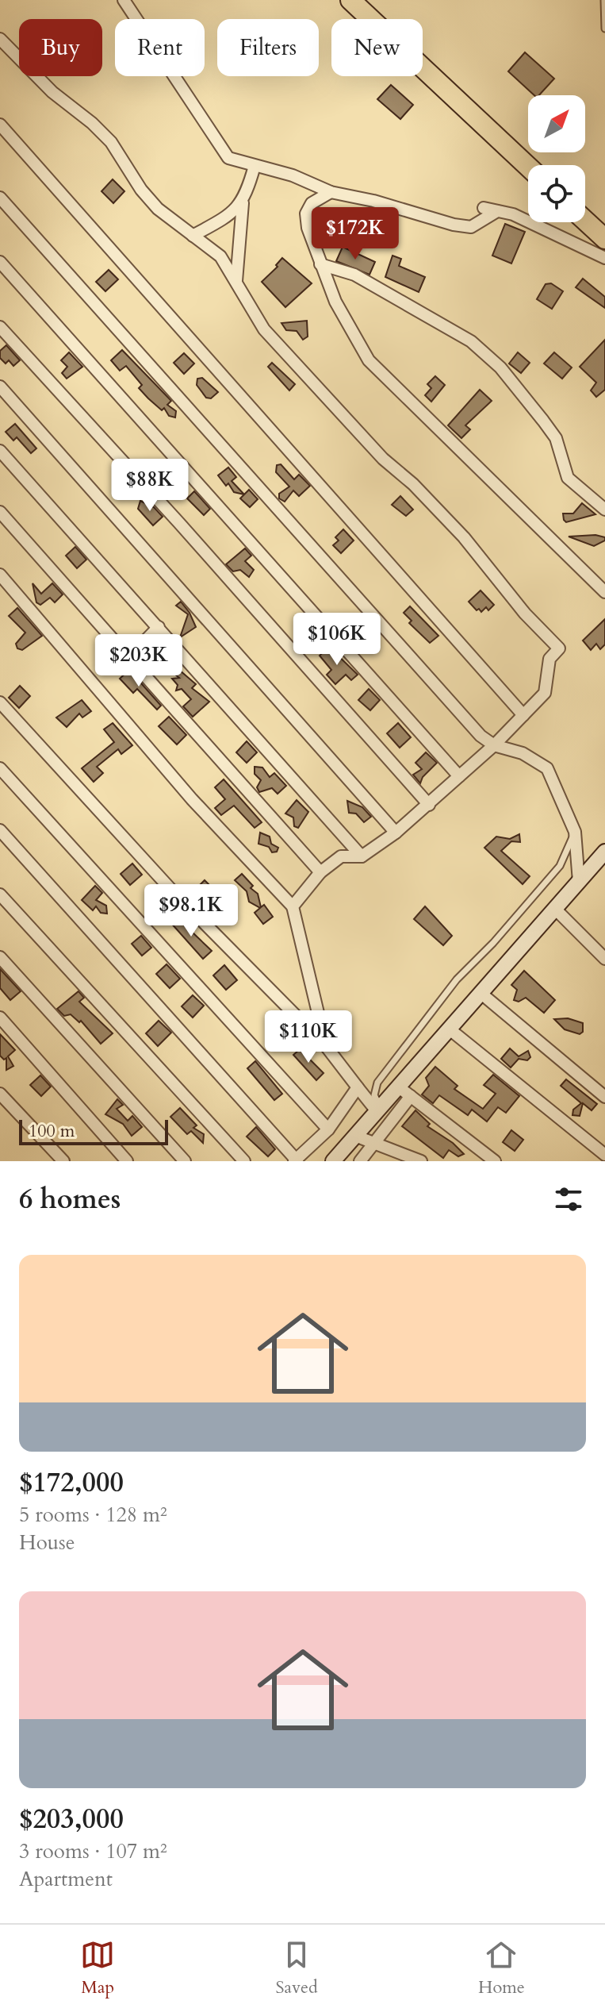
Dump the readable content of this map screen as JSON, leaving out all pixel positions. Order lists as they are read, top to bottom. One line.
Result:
{"scale_bar":"100 m","north":"top right","page":{"chip":["Buy","Rent","Filters","New"],"price":["$172K","$88K","$106K","$203K","$98.1K","$110K"],"scale":"100 m","heading":"6 homes","list":[{"name":"$172,000","note":"5 rooms · 128 m² · House"},{"name":"$203,000","note":"3 rooms · 107 m² · Apartment"}],"tabs":["Map","Saved","Home"]}}
